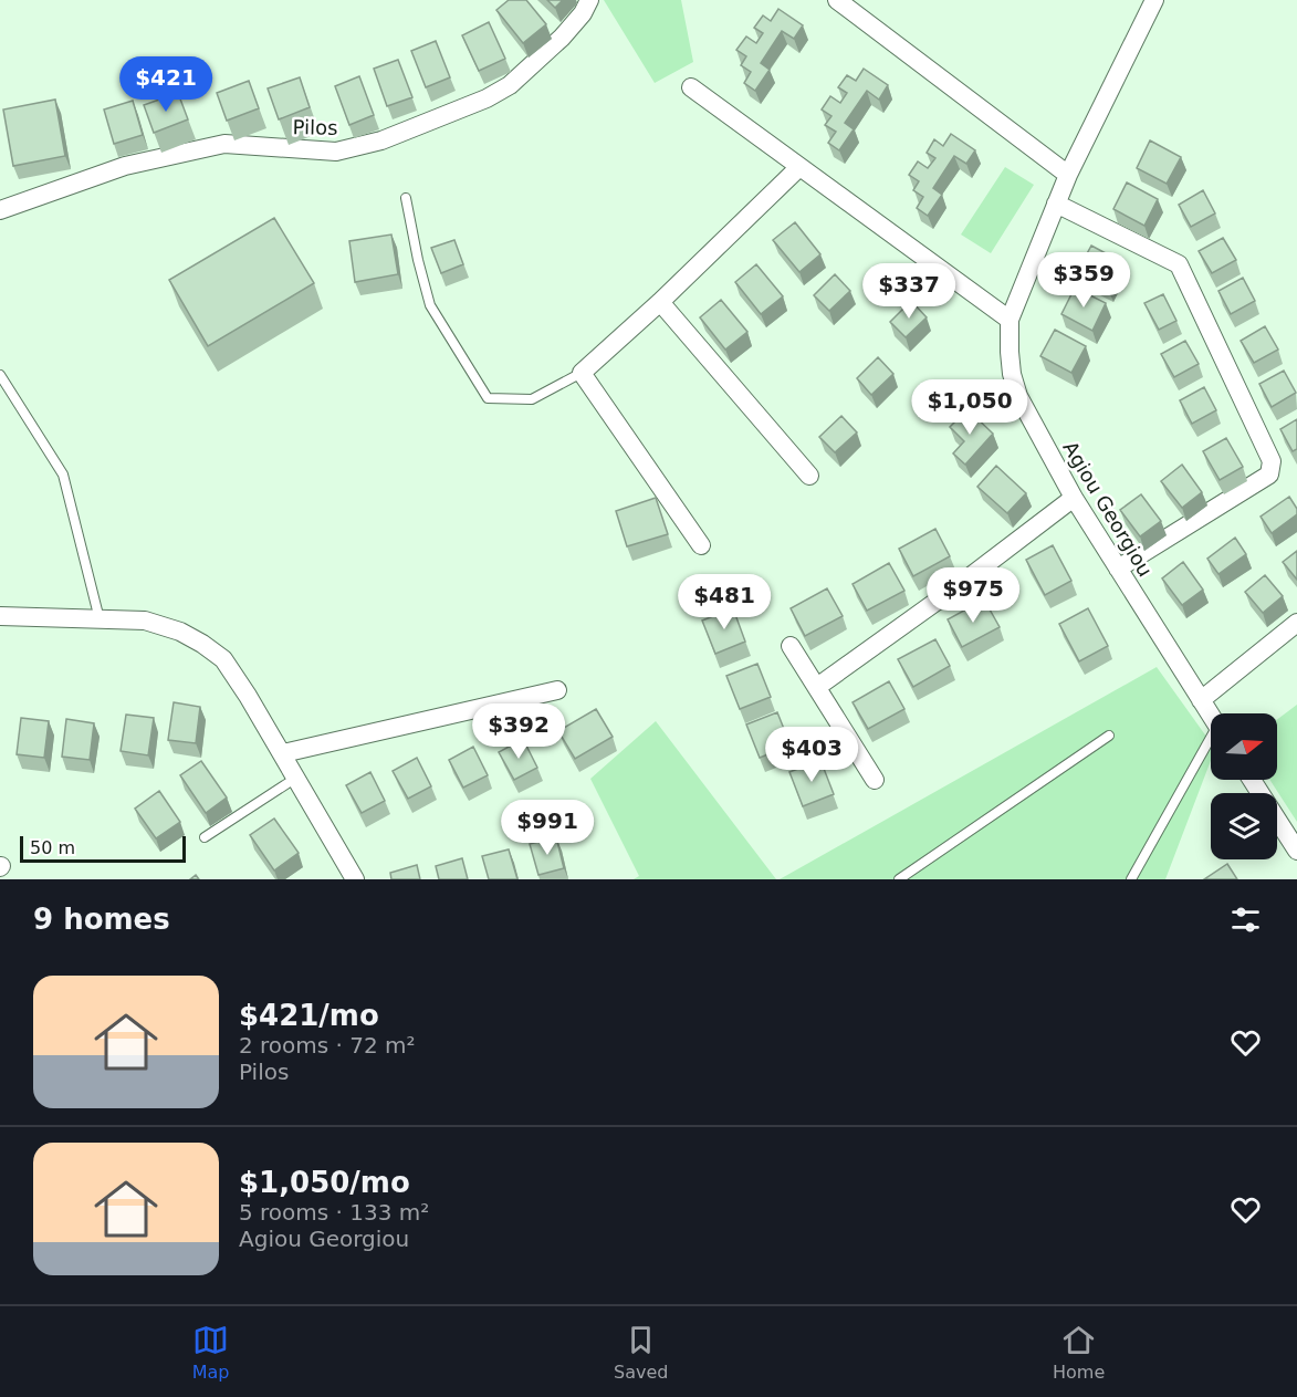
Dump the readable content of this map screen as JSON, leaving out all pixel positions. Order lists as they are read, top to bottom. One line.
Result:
{"streets":{"street":["Pilos","Agiou Georgiou"]},"scale_bar":"50 m","north":"right","page":{"price":["$421","$359","$337","$1,050","$975","$481","$392","$403","$991"],"scale":"50 m","heading":"9 homes","list":[{"name":"$421/mo","note":"2 rooms · 72 m² · Pilos"},{"name":"$1,050/mo","note":"5 rooms · 133 m² · Agiou Georgiou"}],"tabs":["Map","Saved","Home"]}}
